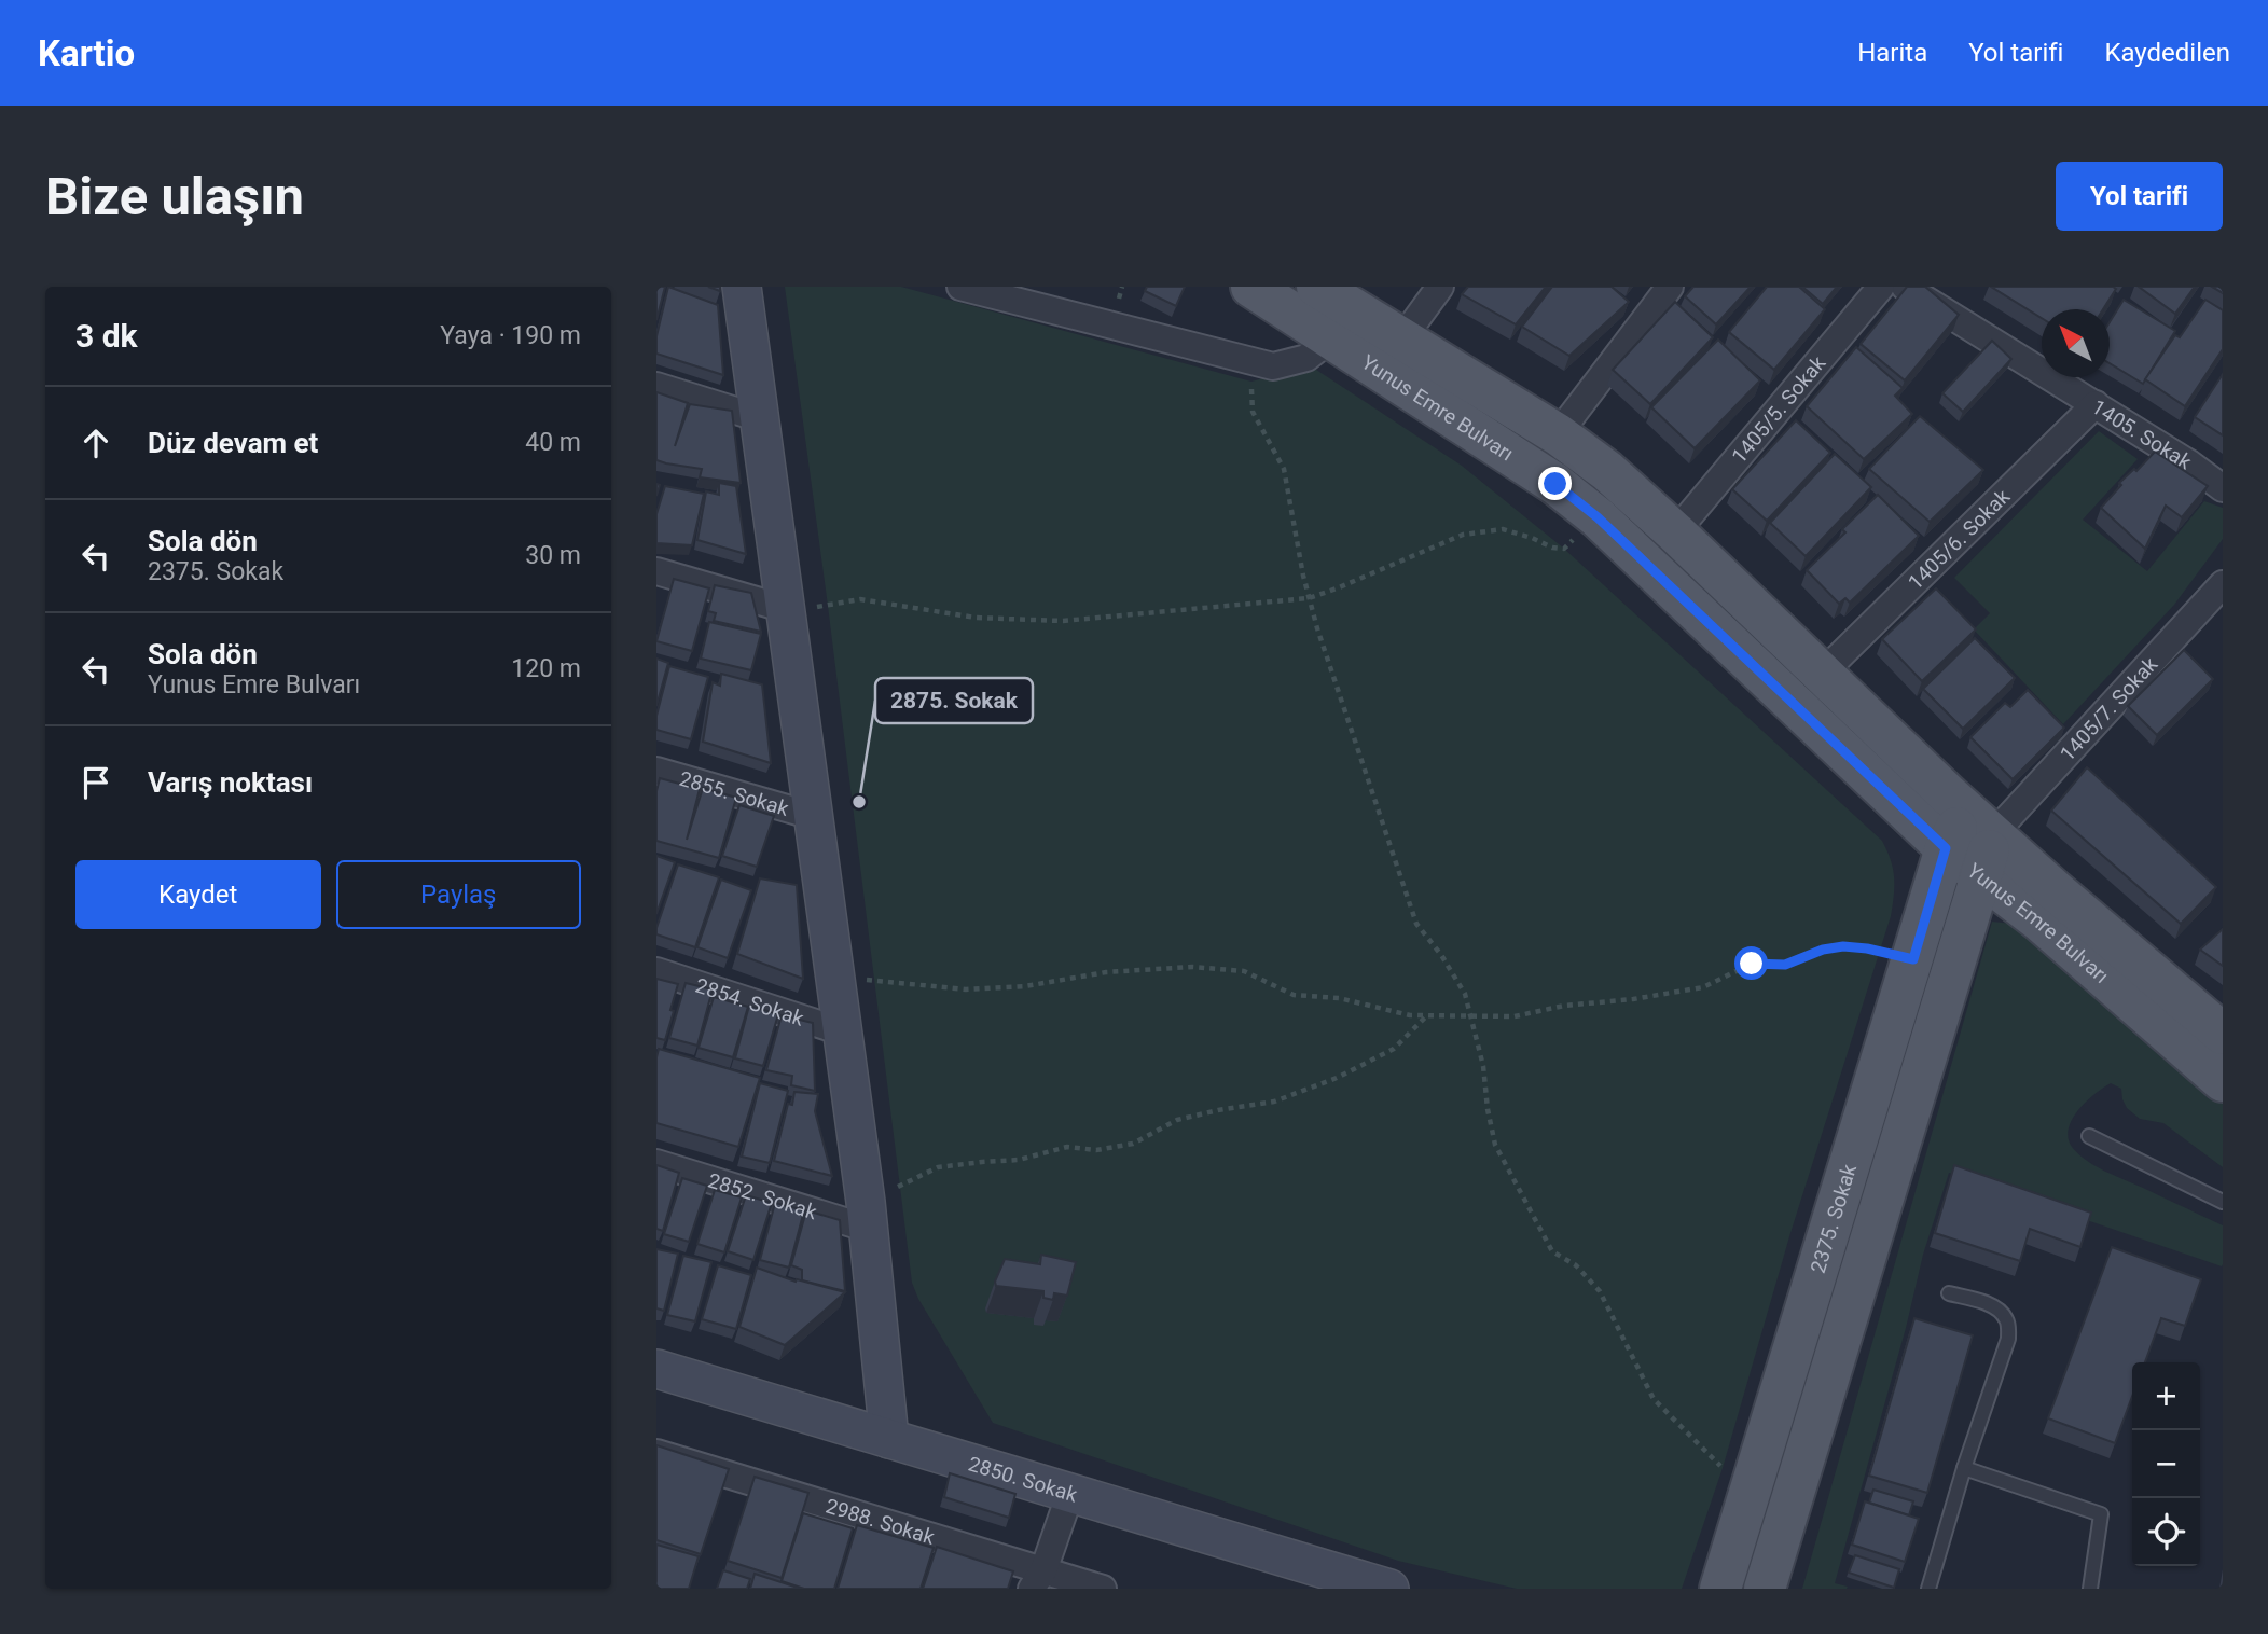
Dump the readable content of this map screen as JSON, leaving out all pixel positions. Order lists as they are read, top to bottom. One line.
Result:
{"streets":{"main road":["Yunus Emre Bulvarı","2375. Sokak"],"street":["1405/5. Sokak","1405. Sokak","1405/6. Sokak","1405/7. Sokak","2855. Sokak","2854. Sokak","2852. Sokak","2850. Sokak","2988. Sokak"]},"crossings":[["Yunus Emre Bulvarı","1405/5. Sokak"],["Yunus Emre Bulvarı","1405/6. Sokak"],["Yunus Emre Bulvarı","1405/7. Sokak"],["Yunus Emre Bulvarı","2375. Sokak"],["1405. Sokak","1405/6. Sokak"],["1405/7. Sokak","2375. Sokak"]],"places":["2875. Sokak"],"north":"top left","page":{"header":"Kartio","nav":["Harita","Yol tarifi","Kaydedilen"],"buttons":["Yol tarifi",["Kaydet","Paylaş"]],"title":"Bize ulaşın","heading":["3 dk","Yaya · 190 m"],"list":[["Düz devam et","40 m"],["Sola dön","2375. Sokak","30 m"],["Sola dön","Yunus Emre Bulvarı","120 m"],"Varış noktası"],"map_buttons":["+","−"]}}
